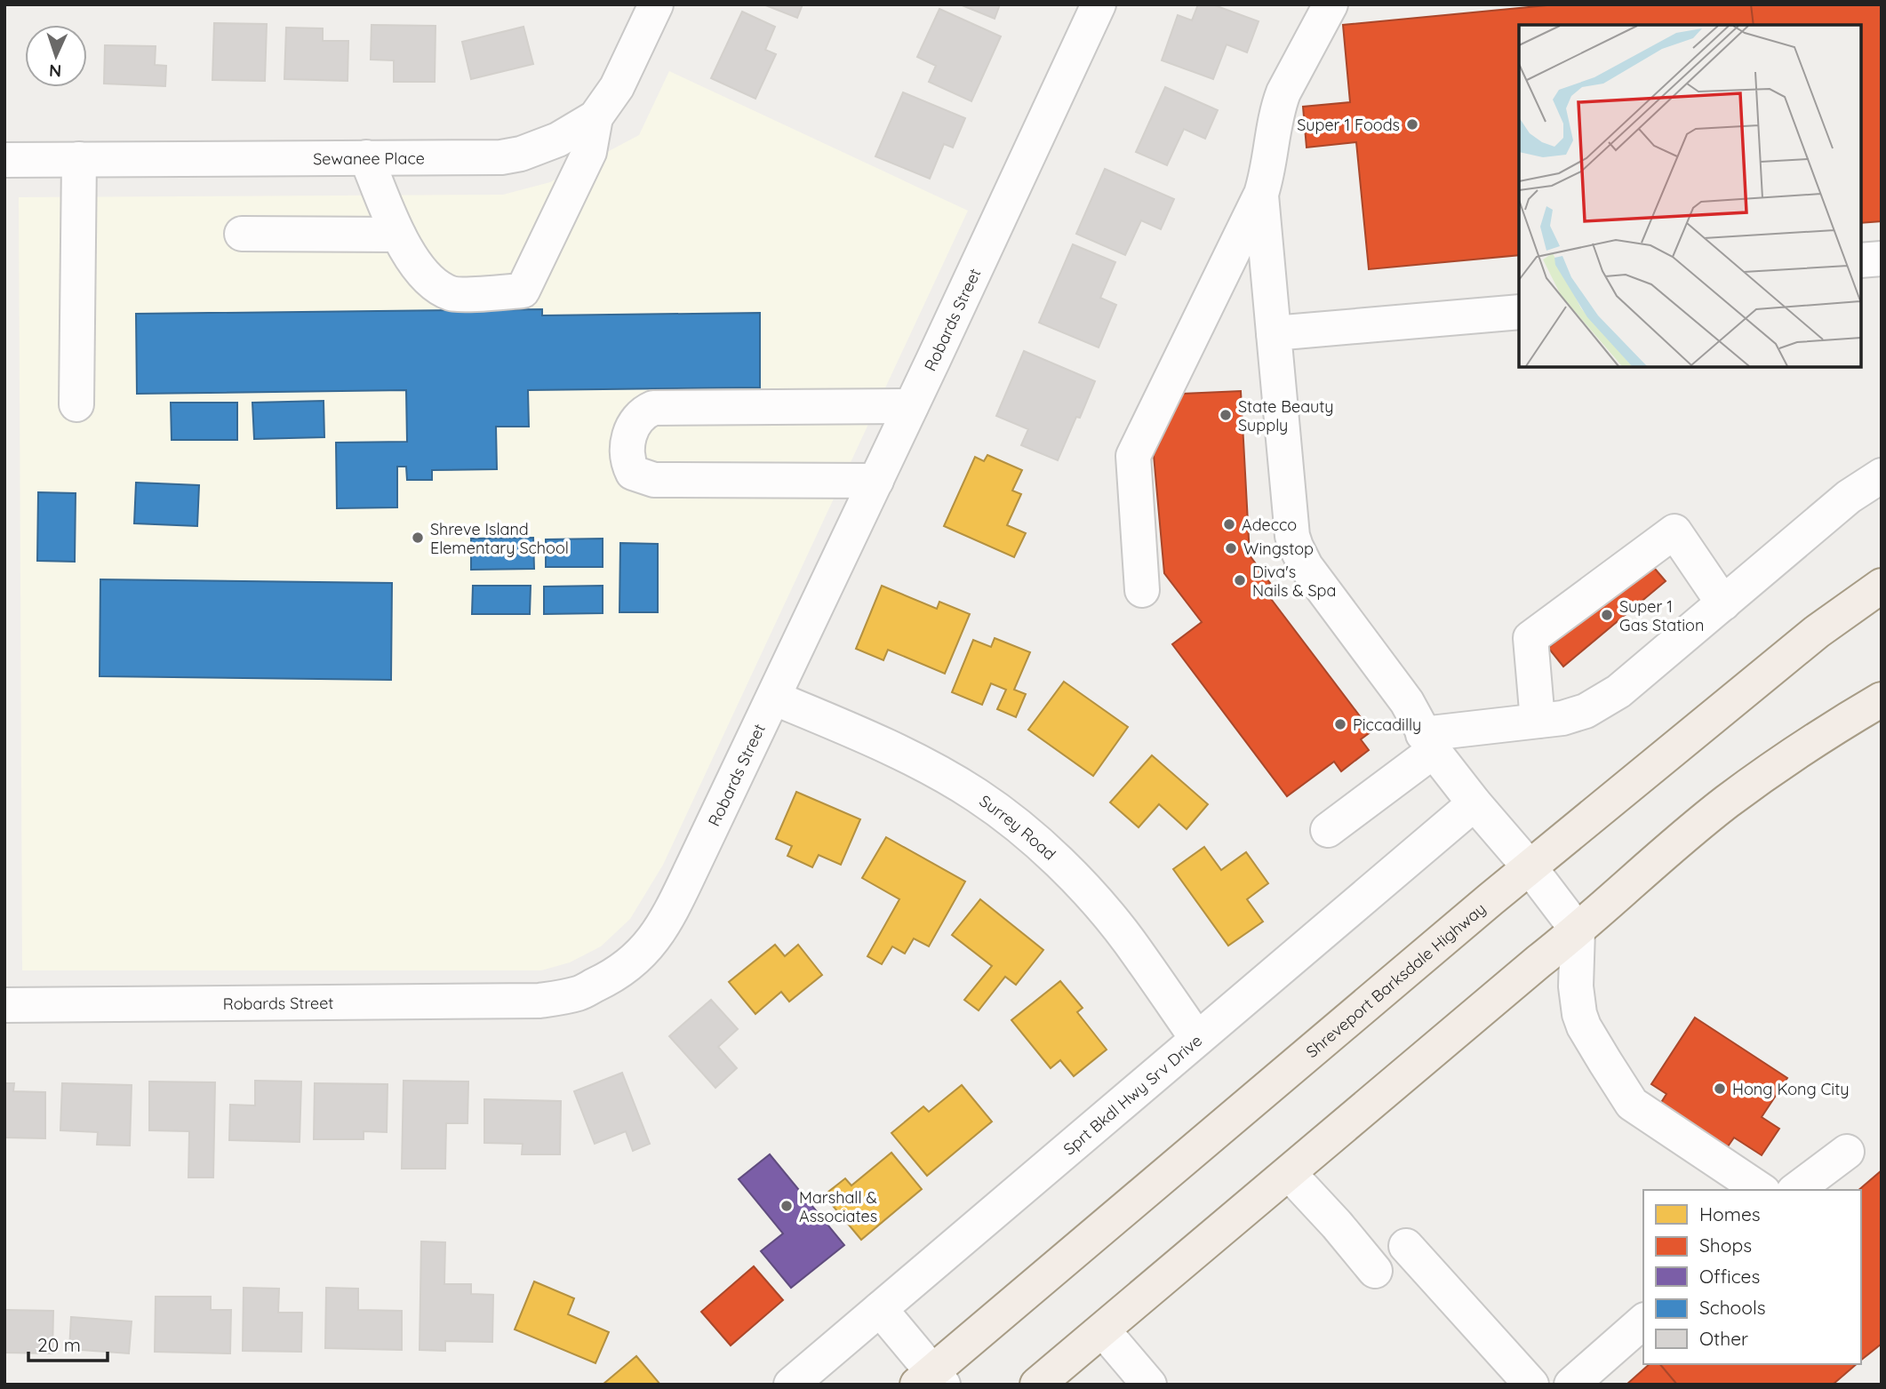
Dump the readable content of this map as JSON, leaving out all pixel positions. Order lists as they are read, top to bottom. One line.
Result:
{"streets":{"main road":["Shreveport Barksdale Highway"],"street":["Sewanee Place","Robards Street","Surrey Road","Sprt Bkdl Hwy Srv Drive"]},"crossings":[["Robards Street","Surrey Road"],["Surrey Road","Sprt Bkdl Hwy Srv Drive"]],"places":["Super 1 Foods","State Beauty Supply","Adecco","Shreve Island Elementary School","Wingstop","Diva's Nails & Spa","Super 1 Gas Station","Piccadilly","Hong Kong City","Marshall & Associates"],"legend":["Homes","Shops","Offices","Schools","Other"],"scale_bar":"20 m","north":"bottom"}
